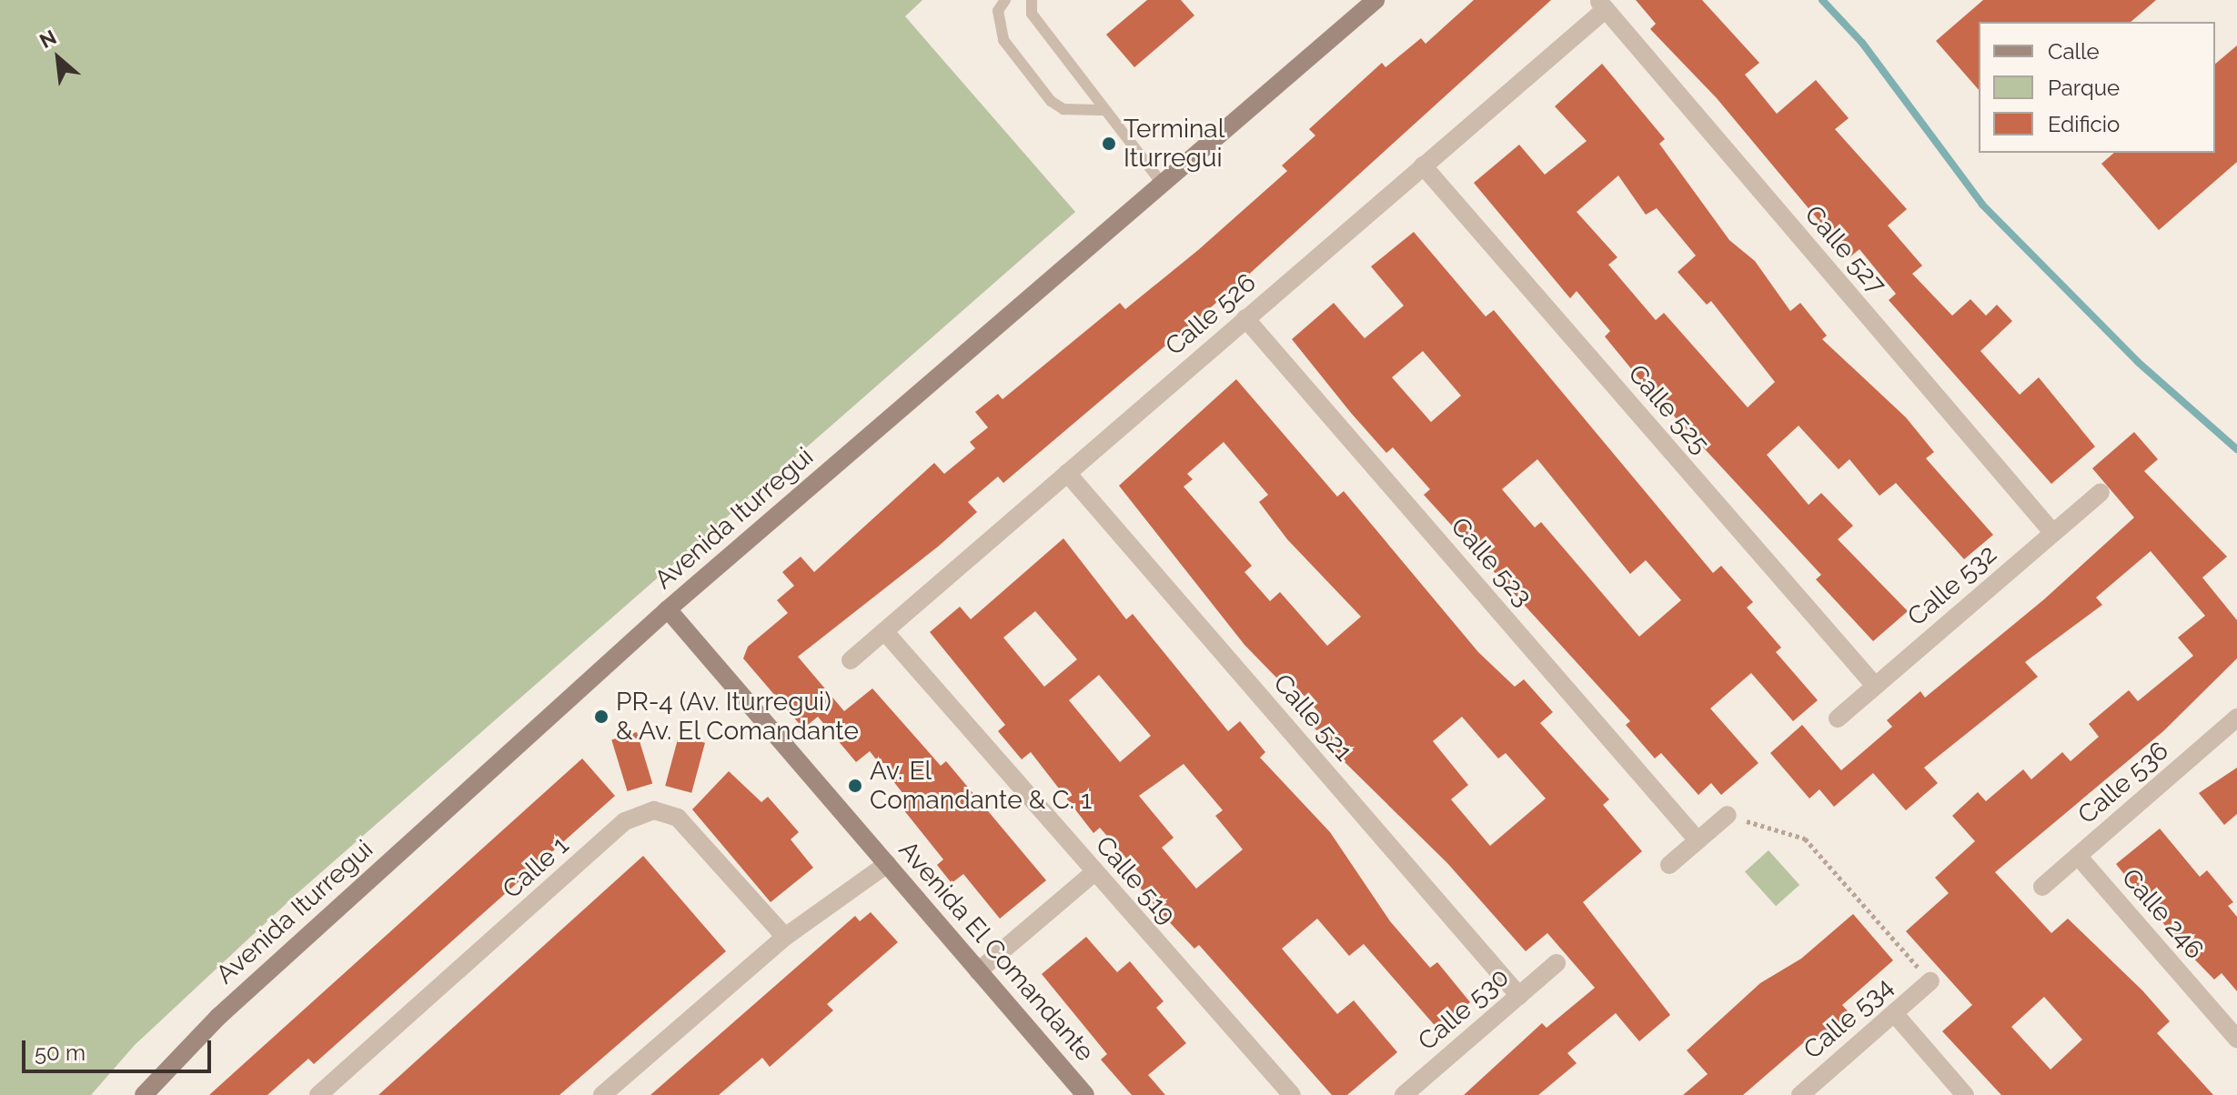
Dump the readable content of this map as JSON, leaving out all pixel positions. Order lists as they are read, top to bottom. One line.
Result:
{"streets":{"street":["Calle 527","Calle 526","Calle 525","Avenida Iturregui","Calle 523","Calle 532","Calle 521","Calle 536","Calle 1","Calle 519","Calle 246","Avenida El Comandante","Calle 530","Calle 534"]},"crossings":[["Calle 527","Calle 526"],["Calle 527","Calle 532"],["Calle 526","Calle 525"],["Calle 526","Calle 523"],["Calle 526","Calle 521"],["Calle 526","Calle 519"],["Calle 525","Calle 532"],["Avenida Iturregui","Avenida El Comandante"],["Calle 521","Calle 530"],["Calle 536","Calle 246"]],"places":["Terminal Iturregui","PR-4 (Av. Iturregui) & Av. El Comandante","Av. El Comandante & C. 1"],"legend":["Calle","Parque","Edificio"],"scale_bar":"50 m","north":"top left"}
